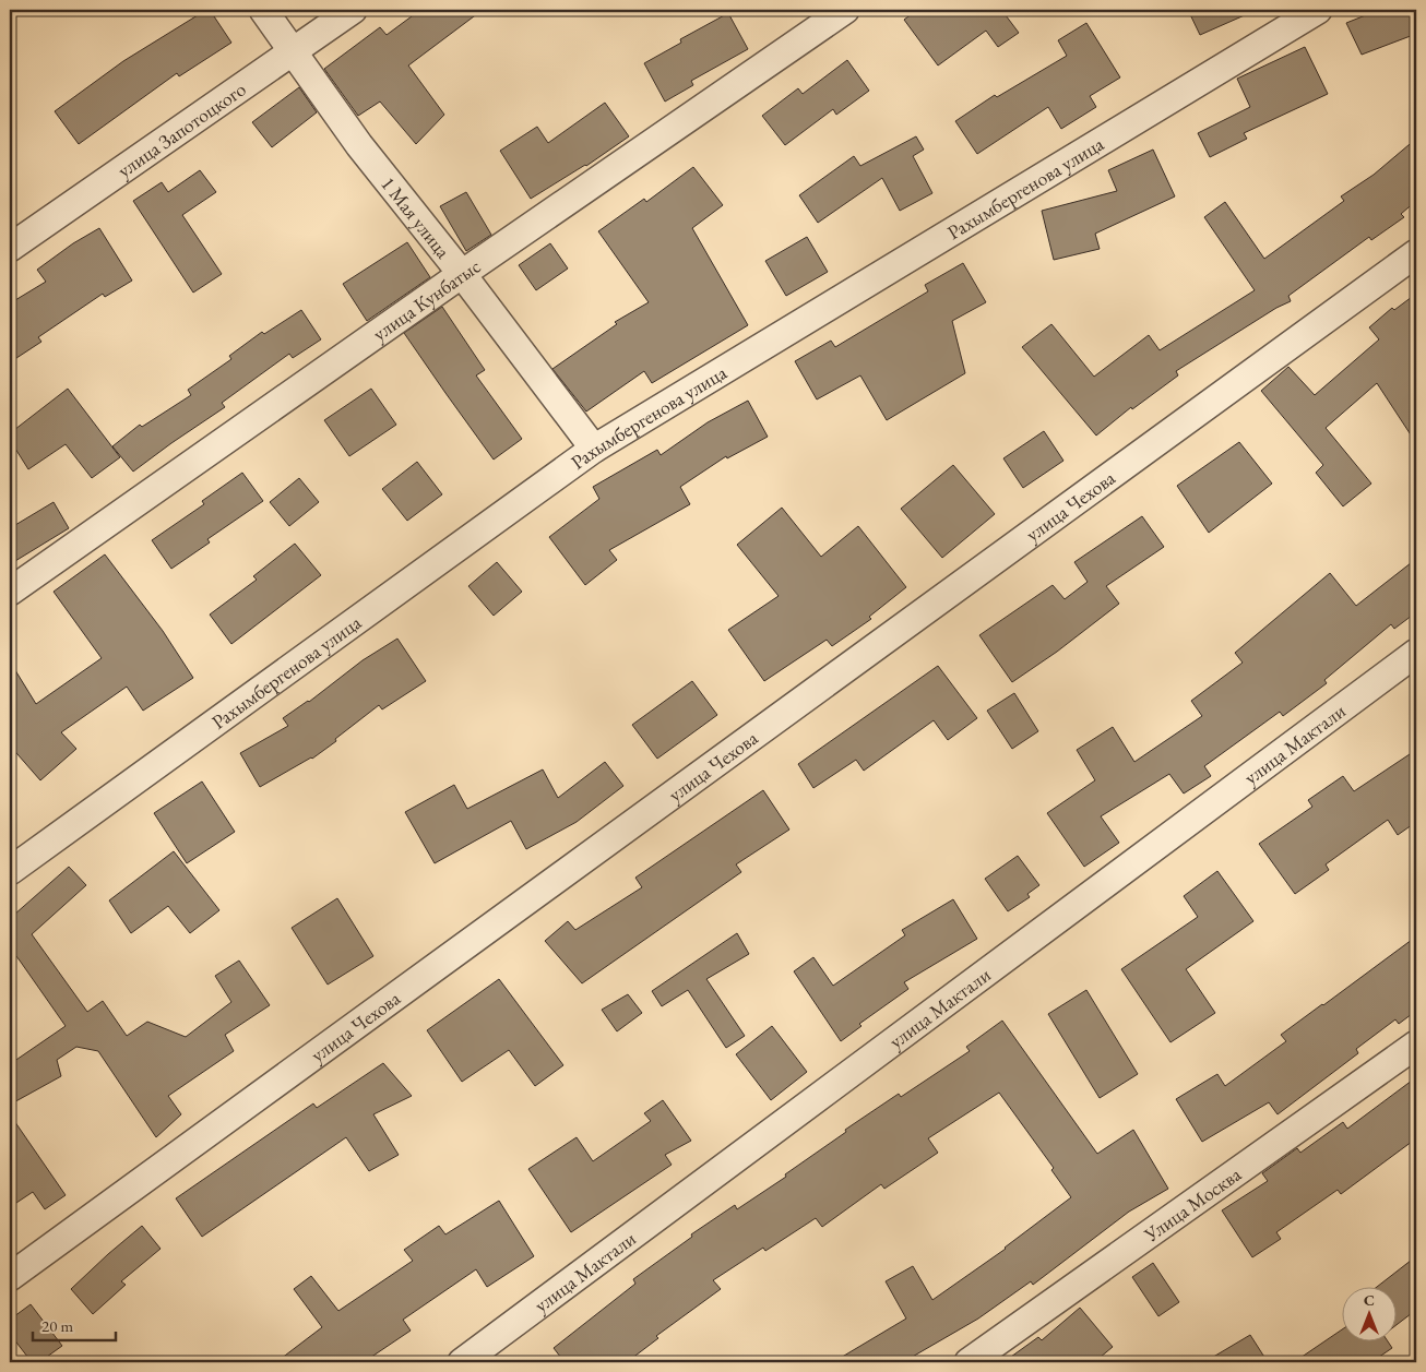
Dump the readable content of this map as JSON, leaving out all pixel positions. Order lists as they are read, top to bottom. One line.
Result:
{"streets":{"street":["улица Запотоцкого","Рахымбергенова улица","1 Мая улица","улица Кунбатыс","улица Чехова","улица Мактали","Улица Москва"]},"crossings":[["улица Запотоцкого","1 Мая улица"],["Рахымбергенова улица","1 Мая улица"],["1 Мая улица","улица Кунбатыс"]],"scale_bar":"20 m","north":"top"}
